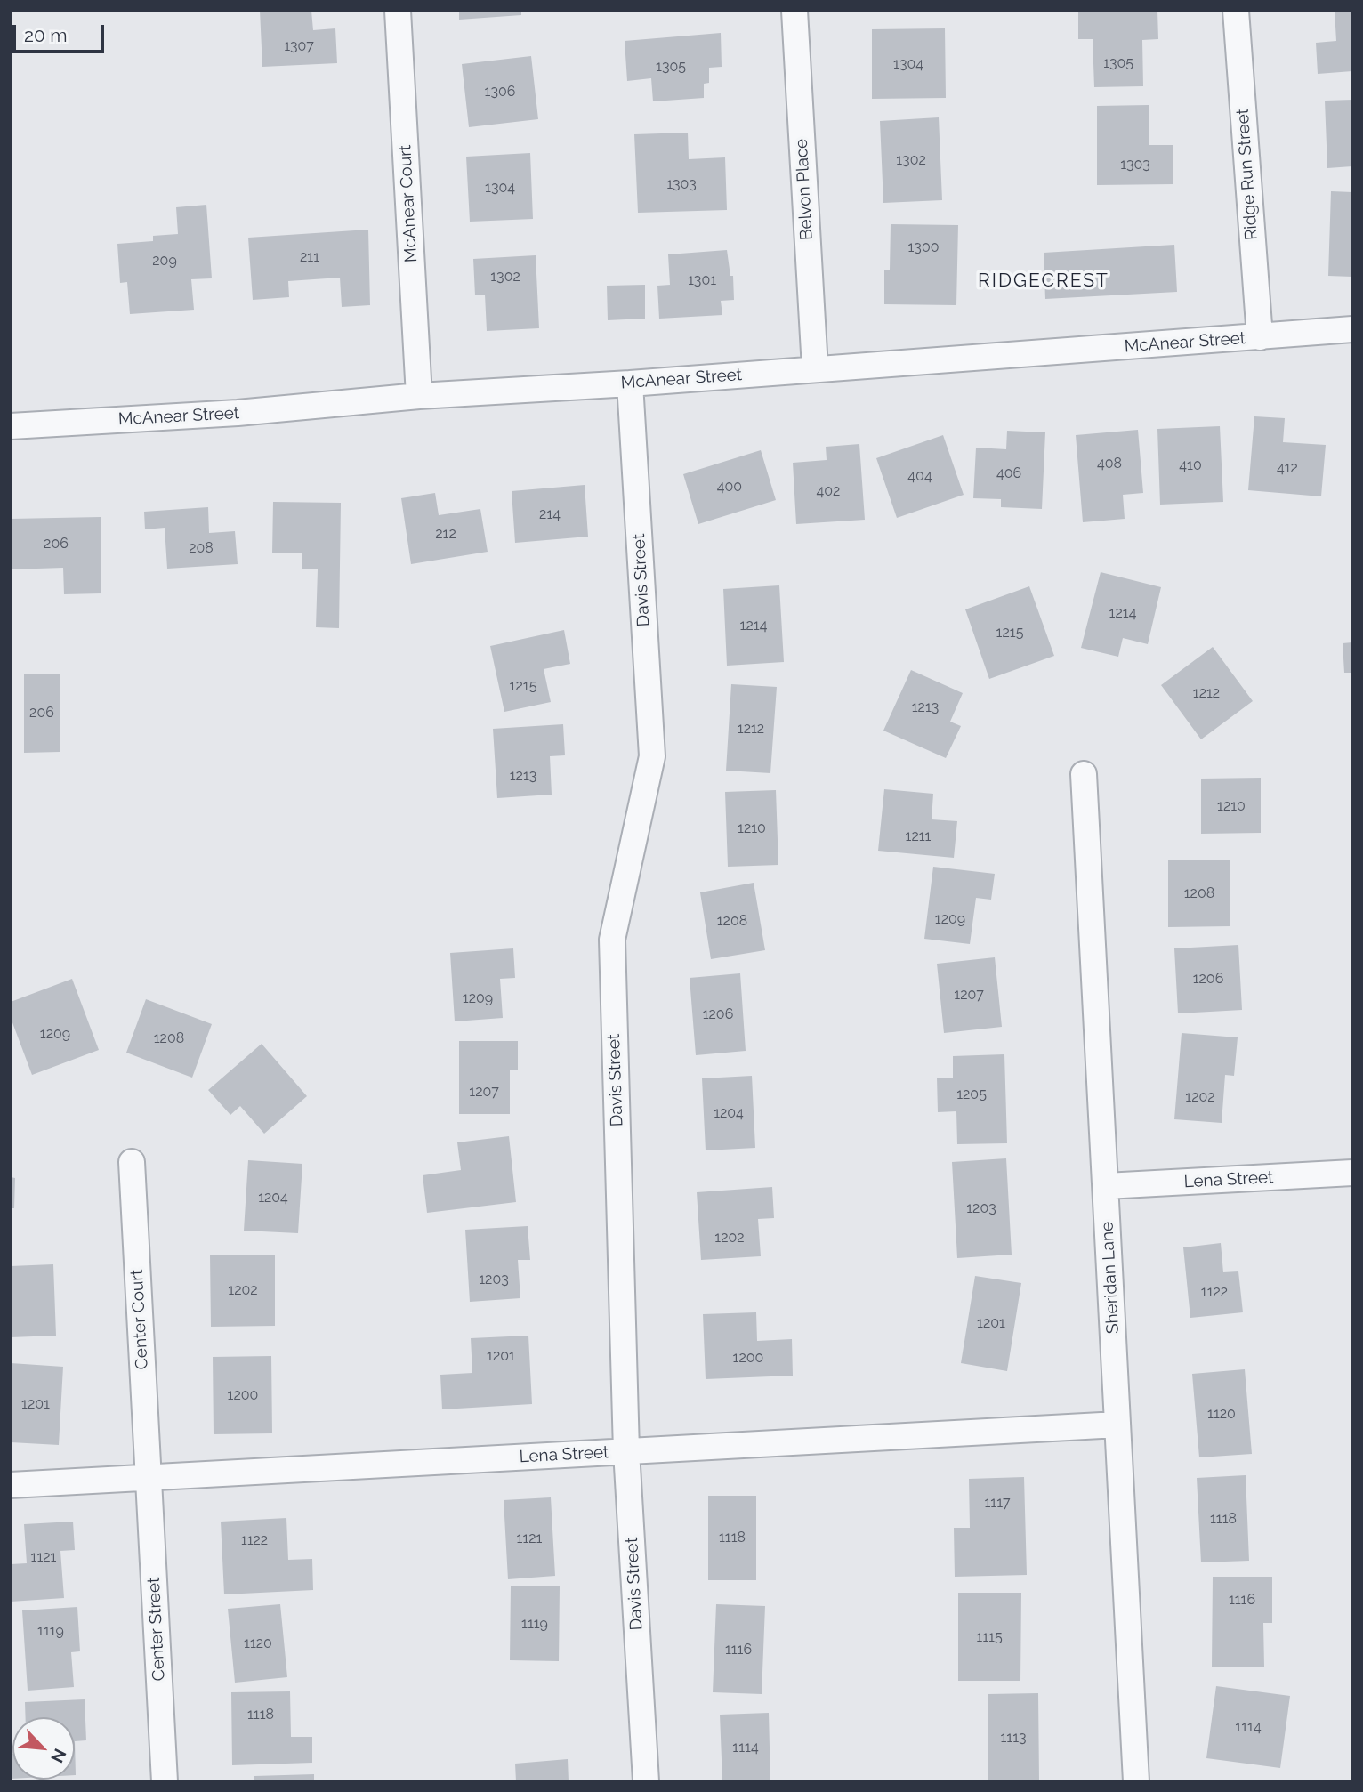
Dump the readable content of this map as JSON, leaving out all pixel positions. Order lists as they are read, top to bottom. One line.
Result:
{"streets":{"street":["Ridge Run Street","Belvon Place","McAnear Court","McAnear Street","Davis Street","Lena Street","Sheridan Lane","Center Court","Center Street"]},"crossings":[["Ridge Run Street","McAnear Street"],["Belvon Place","McAnear Street"],["McAnear Court","McAnear Street"],["McAnear Street","Davis Street"],["Davis Street","Lena Street"],["Lena Street","Sheridan Lane"],["Lena Street","Center Court"],["Lena Street","Center Street"],["Center Court","Center Street"]],"districts":["RIDGECREST"],"house_numbers":["1307","1305","1304","1305","1306","1302","1303","1303","1304","1300","211","209","1302","1301","408","410","412","406","404","400","402","214","212","206","208","1214","1214","1215","1215","1212","1213","206","1212","1213","1210","1210","1211","1208","1209","1208","1206","1207","1209","1206","1209","1208","1207","1205","1202","1204","1204","1203","1202","1203","1202","1122","1201","1201","1200","1200","1201","1120","1117","1118","1118","1121","1122","1121","1116","1119","1119","1115","1120","1116","1118","1114","1113","1114"],"scale_bar":"20 m","north":"bottom right"}
